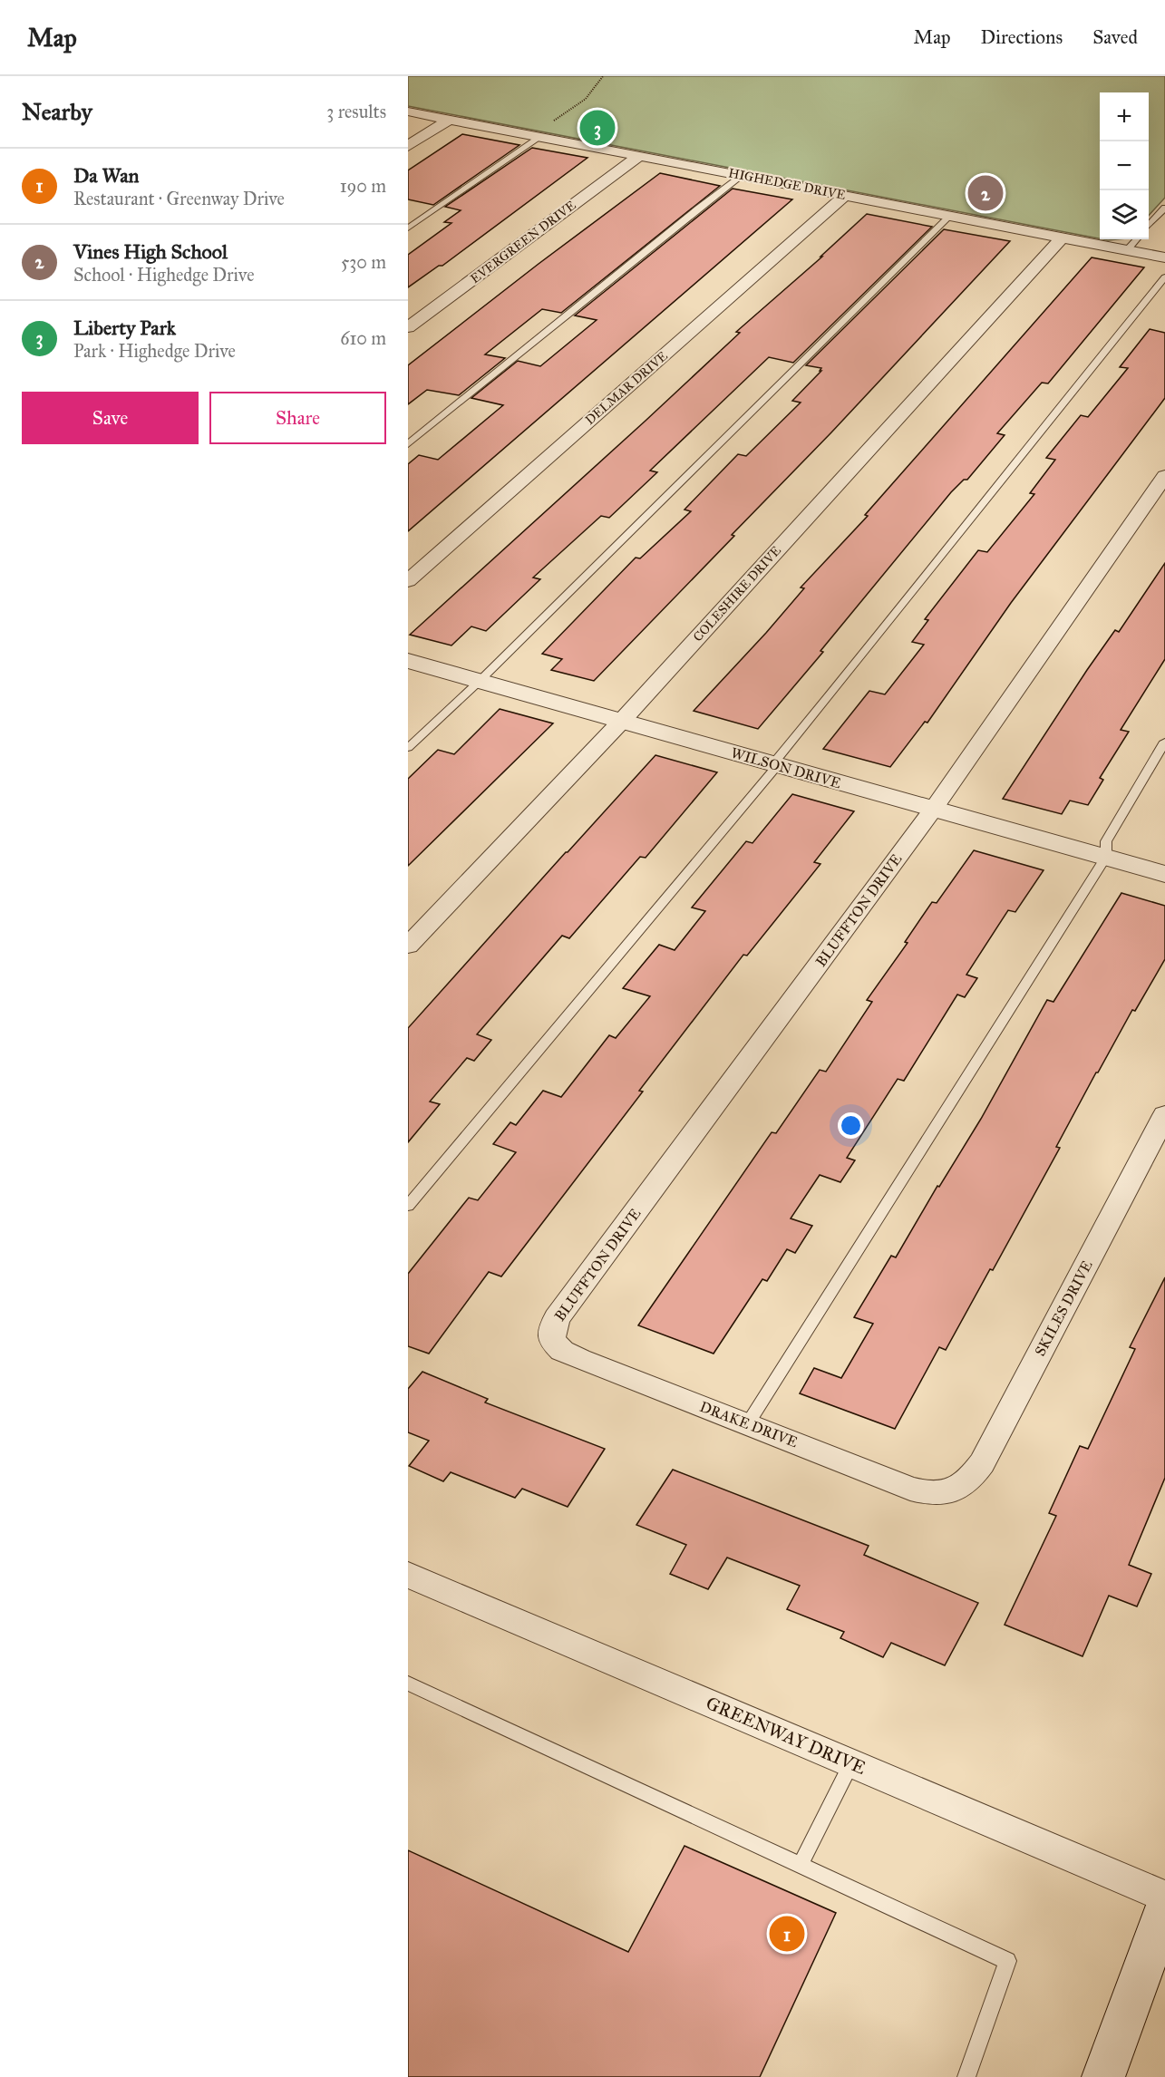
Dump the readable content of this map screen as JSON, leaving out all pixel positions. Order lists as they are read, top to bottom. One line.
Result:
{"streets":{"street":["HIGHEDGE DRIVE","EVERGREEN DRIVE","DELMAR DRIVE","COLESHIRE DRIVE","WILSON DRIVE","BLUFFTON DRIVE","SKILES DRIVE","DRAKE DRIVE","GREENWAY DRIVE"]},"crossings":[["HIGHEDGE DRIVE","EVERGREEN DRIVE"],["HIGHEDGE DRIVE","DELMAR DRIVE"],["HIGHEDGE DRIVE","COLESHIRE DRIVE"],["COLESHIRE DRIVE","WILSON DRIVE"],["WILSON DRIVE","BLUFFTON DRIVE"],["BLUFFTON DRIVE","DRAKE DRIVE"],["SKILES DRIVE","DRAKE DRIVE"]],"page":{"header":"Map","nav":["Map","Directions","Saved"],"heading":["Nearby","3 results"],"map_buttons":["+","−"],"pins":["3","2","1"],"list":[{"mark":"1","name":"Da Wan","note":"Restaurant · Greenway Drive","value":"190 m"},{"mark":"2","name":"Vines High School","note":"School · Highedge Drive","value":"530 m"},{"mark":"3","name":"Liberty Park","note":"Park · Highedge Drive","value":"610 m"}],"buttons":["Save","Share"]}}
